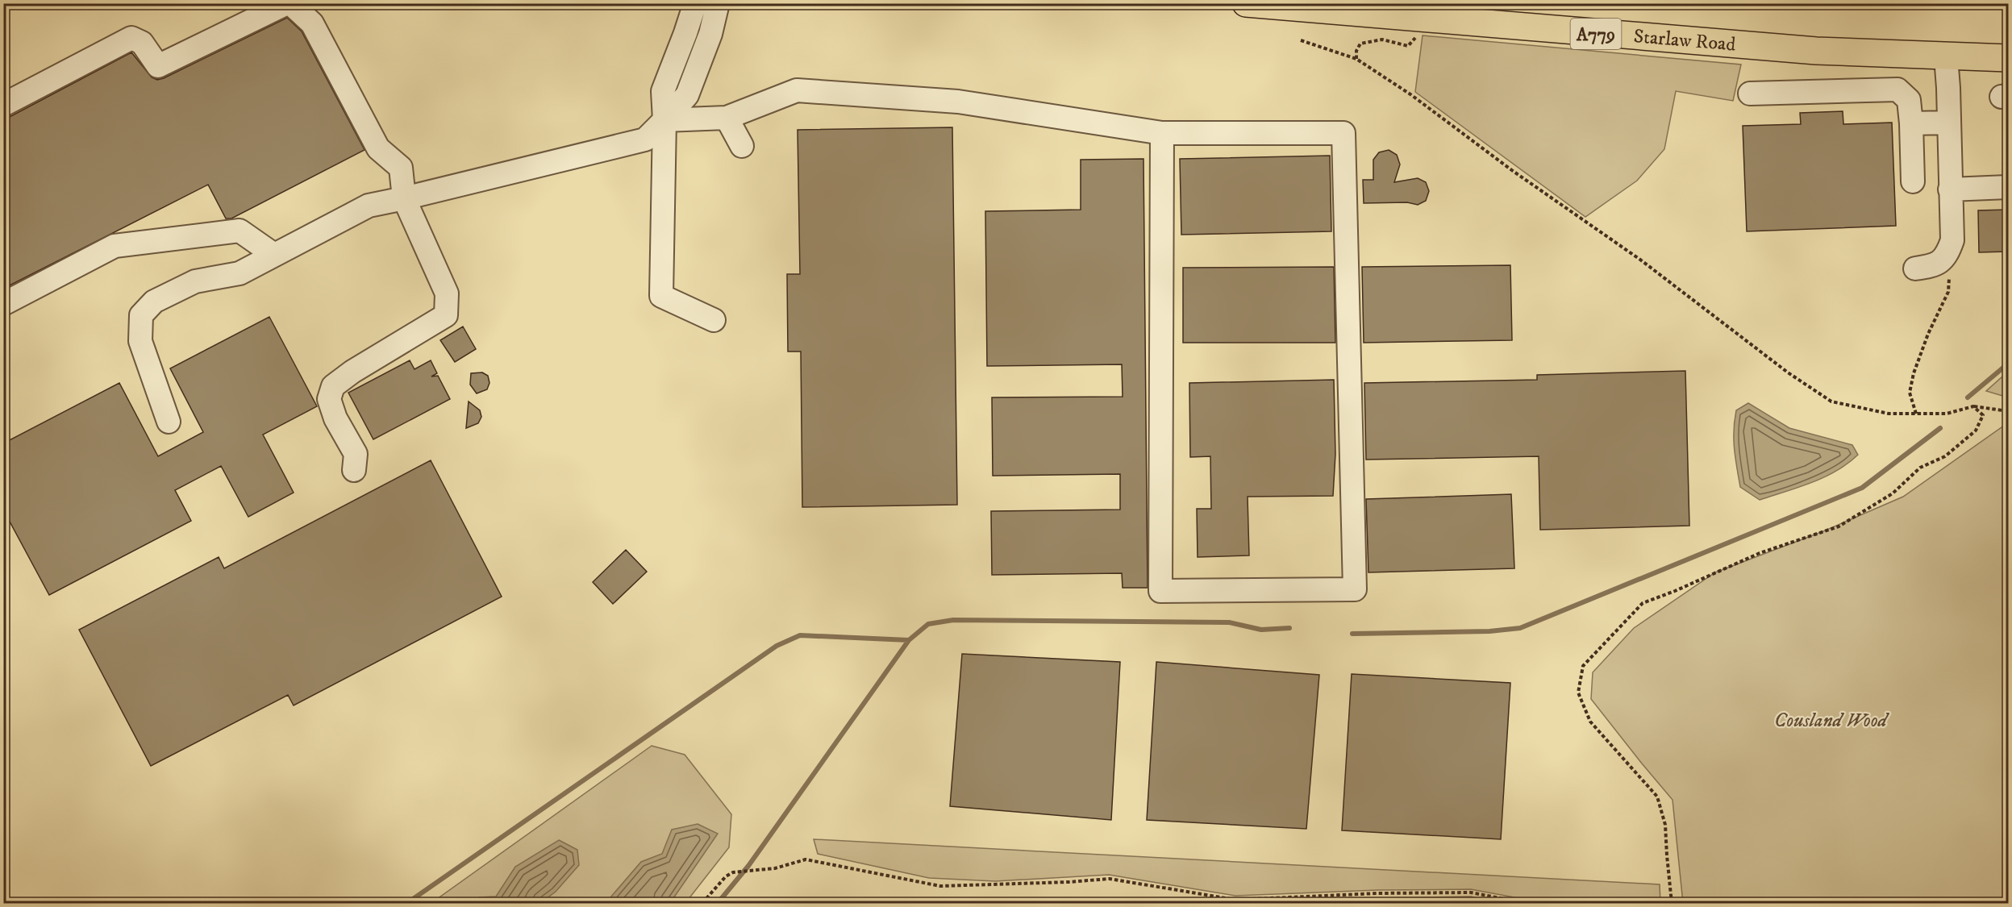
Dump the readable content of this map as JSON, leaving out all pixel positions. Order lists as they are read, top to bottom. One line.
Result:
{"streets":{"main road":["A779","Starlaw Road"]},"parks":["Cousland Wood"]}
